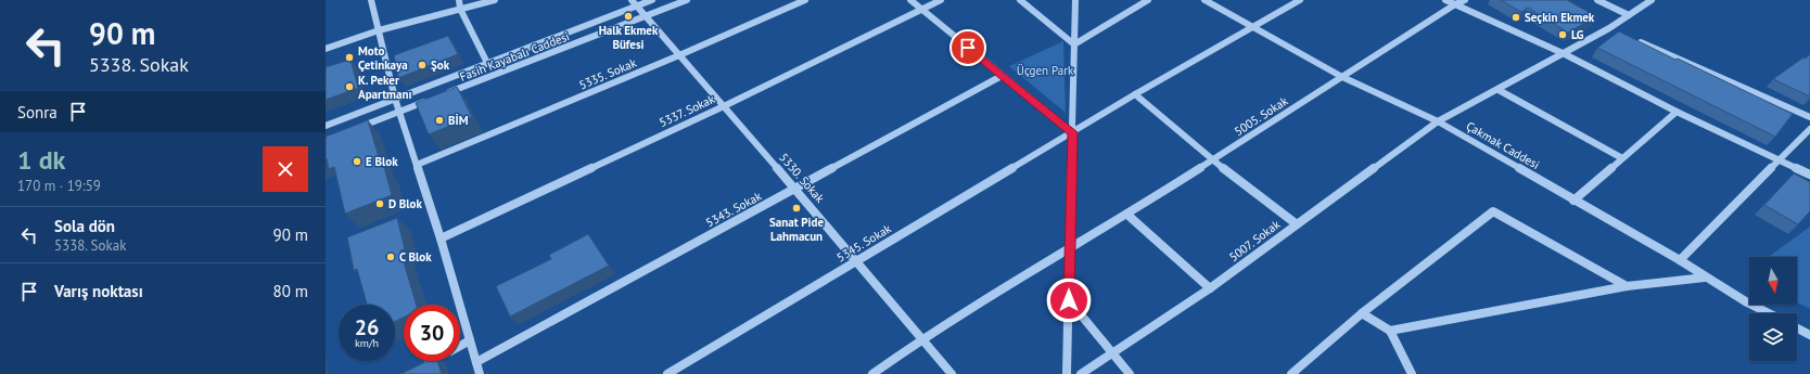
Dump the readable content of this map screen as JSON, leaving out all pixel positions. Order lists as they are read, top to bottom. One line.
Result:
{"streets":{"street":["Fasih Kayabalı Caddesi","5335. Sokak","5337. Sokak","5005. Sokak","Çakmak Caddesi","5330. Sokak","5343. Sokak","5007. Sokak","5345. Sokak"]},"crossings":[["Fasih Kayabalı Caddesi","5330. Sokak"],["5335. Sokak","5330. Sokak"],["5337. Sokak","5330. Sokak"],["5005. Sokak","Çakmak Caddesi"],["5005. Sokak","5330. Sokak"],["Çakmak Caddesi","5007. Sokak"],["Çakmak Caddesi","5345. Sokak"],["5330. Sokak","5343. Sokak"],["5330. Sokak","5345. Sokak"]],"parks":["Üçgen Park"],"places":["Halk Ekmek Büfesi","Seçkin Ekmek","LG","Moto Çetinkaya","Şok","K. Peker Apartmanı","BİM","E Blok","D Blok","Sanat Pide Lahmacun","C Blok"],"north":"bottom","page":{"turn":["90 m","5338. Sokak"],"then":"Sonra","heading":["1 dk","170 m · 19:59"],"list":[{"name":"Sola dön","note":"5338. Sokak","value":"90 m"},{"name":"Varış noktası","value":"80 m"}],"speed":"26 km/h","limit":"30"}}
